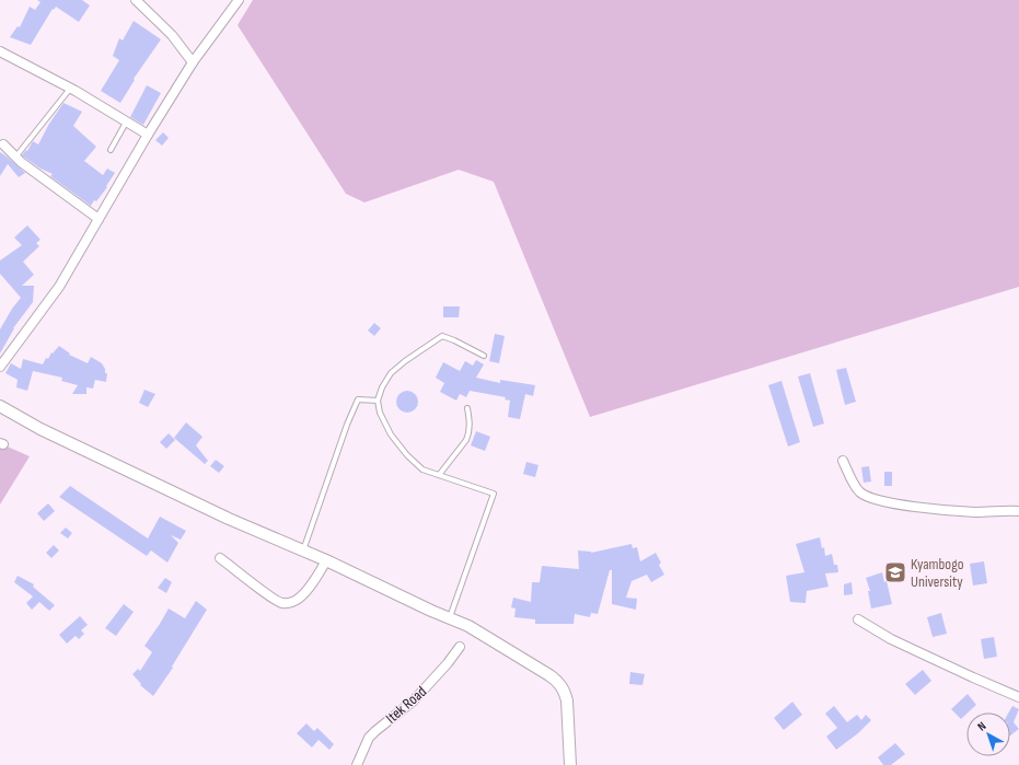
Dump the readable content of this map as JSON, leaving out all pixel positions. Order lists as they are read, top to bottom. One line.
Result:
{"streets":{"street":["Itek Road"]},"places":{"school or university":["Kyambogo University"]},"north":"top left"}
